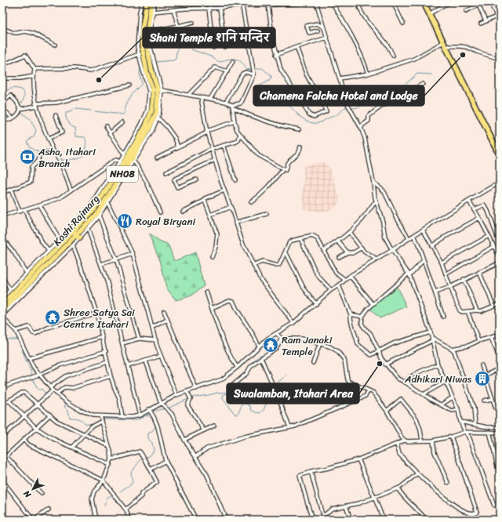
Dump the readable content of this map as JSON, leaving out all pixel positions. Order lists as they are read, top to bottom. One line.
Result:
{"streets":{"main road":["NH08","Koshi Rajmarg"]},"places":{"other":["Chamena Falcha Hotel and Lodge","Shani Temple शनि मन्दिर","Swalamban, Itahari Area"],"bank":["Asha, Itahari Branch"],"restaurant":["Royal Biryani"],"temple":["Shree Satya Sai Centre Itahari","Ram Janaki Temple"],"building":["Adhikari Niwas"]},"north":"bottom left"}
